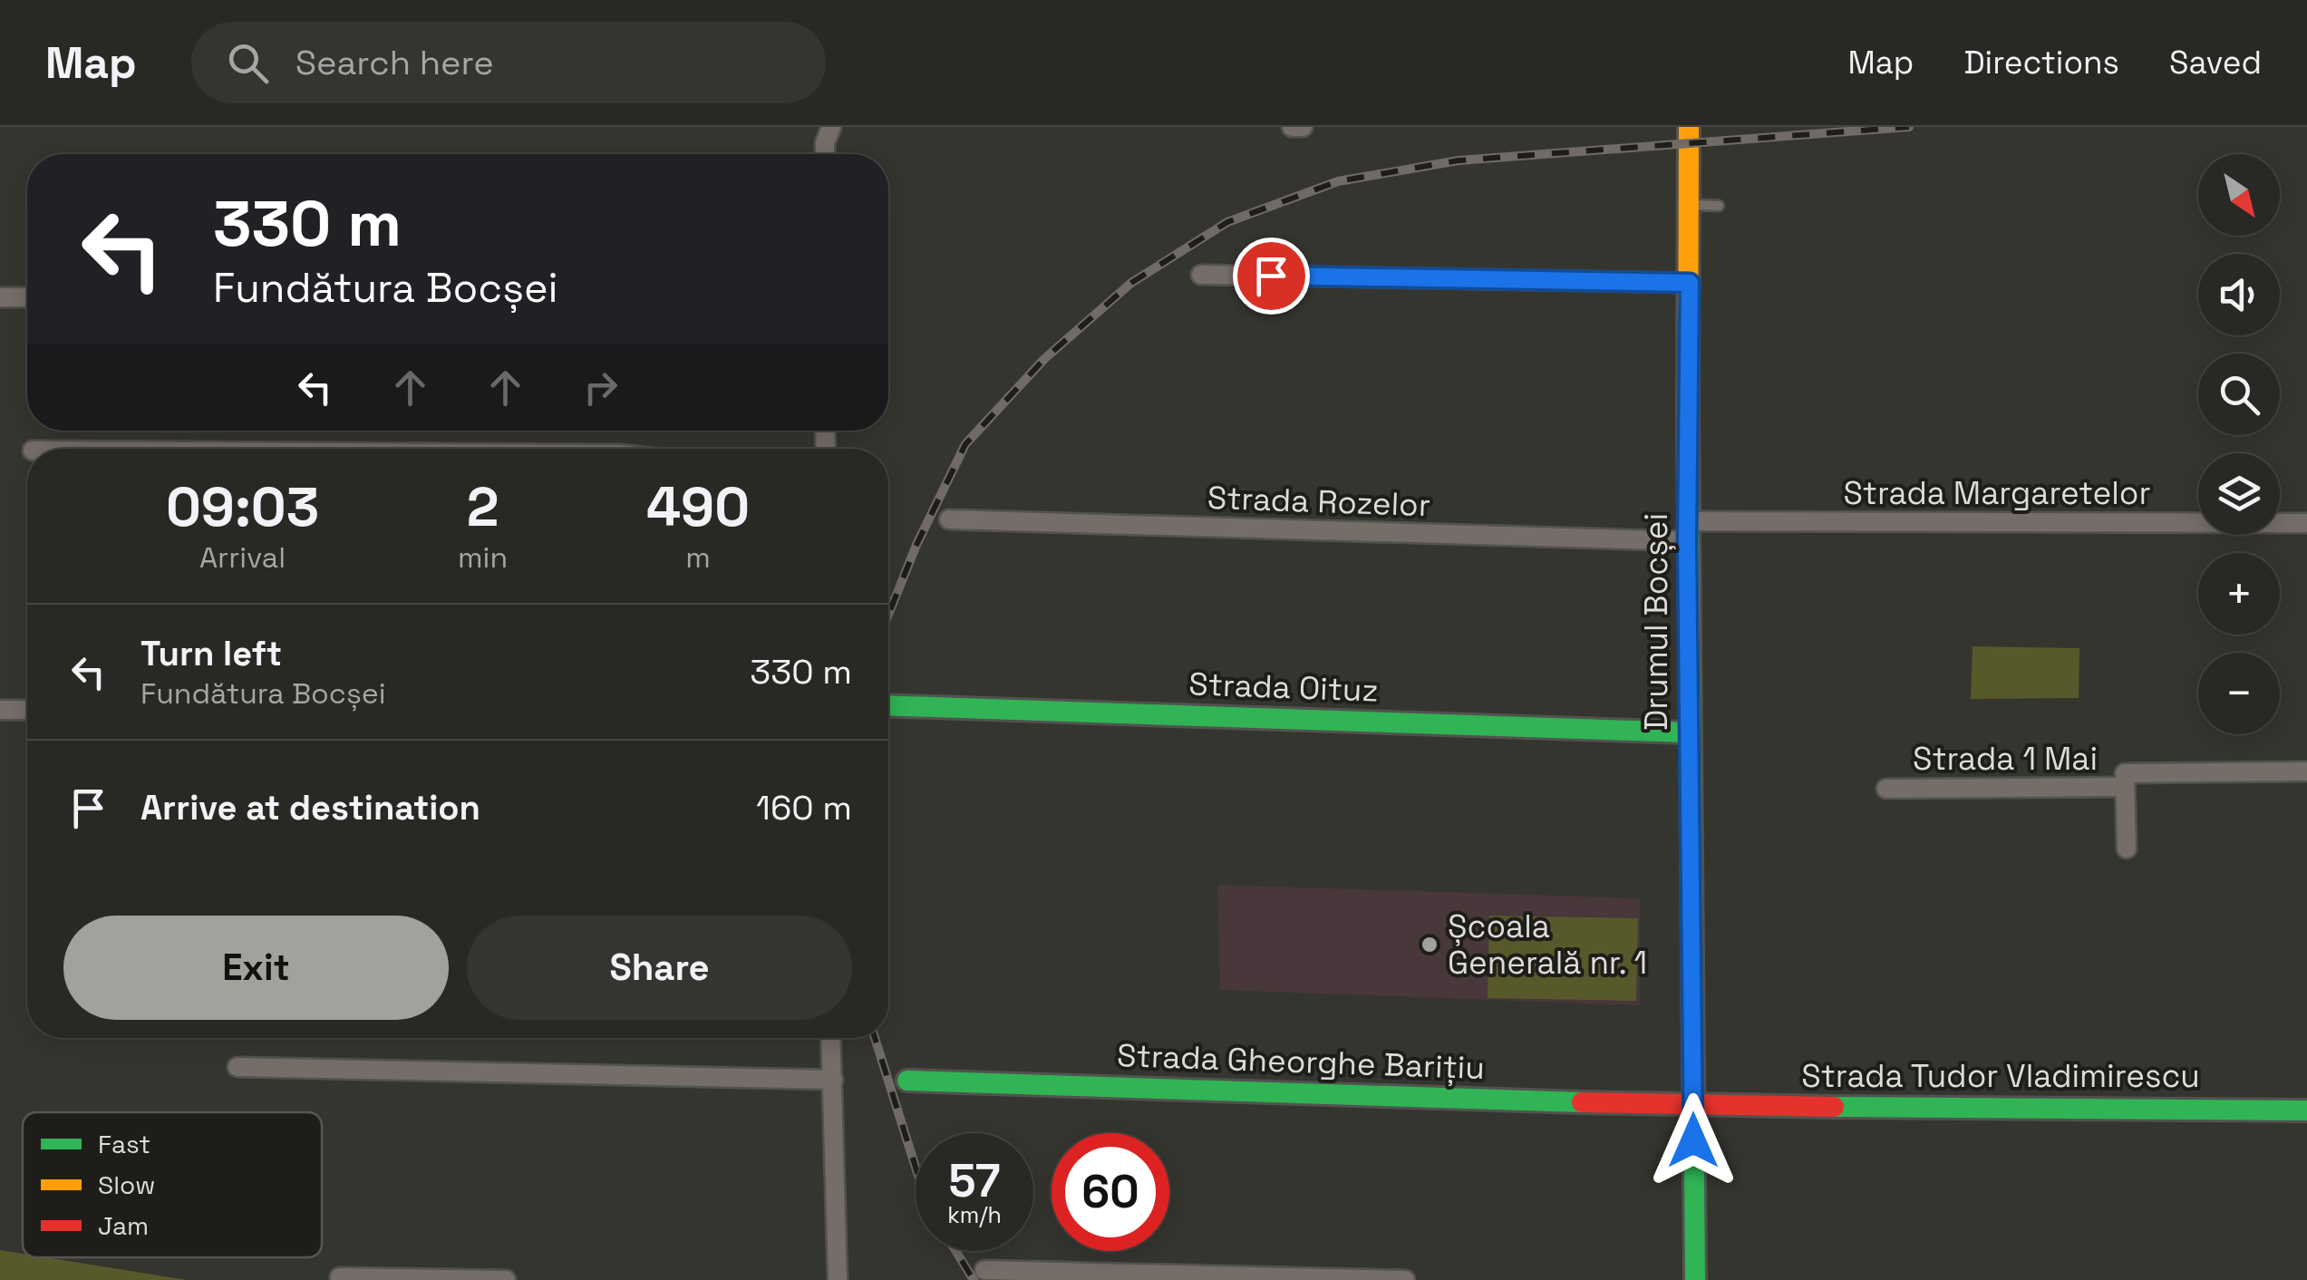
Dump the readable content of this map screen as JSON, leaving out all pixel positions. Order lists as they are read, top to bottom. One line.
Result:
{"streets":{"street":["Strada Margaretelor","Strada Rozelor","Drumul Bocșei","Strada Oituz","Strada 1 Mai","Strada Gheorghe Barițiu","Strada Tudor Vladimirescu"]},"crossings":[["Strada Margaretelor","Strada Rozelor"],["Strada Margaretelor","Drumul Bocșei"],["Strada Rozelor","Drumul Bocșei"],["Drumul Bocșei","Strada Oituz"],["Drumul Bocșei","Strada Gheorghe Barițiu"],["Drumul Bocșei","Strada Tudor Vladimirescu"],["Strada Gheorghe Barițiu","Strada Tudor Vladimirescu"]],"places":["Școala Generală nr. 1"],"legend":["Fast","Slow","Jam"],"north":"bottom right","page":{"header":"Map","search":"Search here","nav":["Map","Directions","Saved"],"map_buttons":["+","−"],"turn":["330 m","Fundătura Bocșei"],"eta":["09:03","Arrival","2","min","490","m"],"list":[{"name":"Turn left","note":"Fundătura Bocșei","value":"330 m"},{"name":"Arrive at destination","value":"160 m"}],"buttons":["Exit","Share"],"speed":"57 km/h","limit":"60"}}
